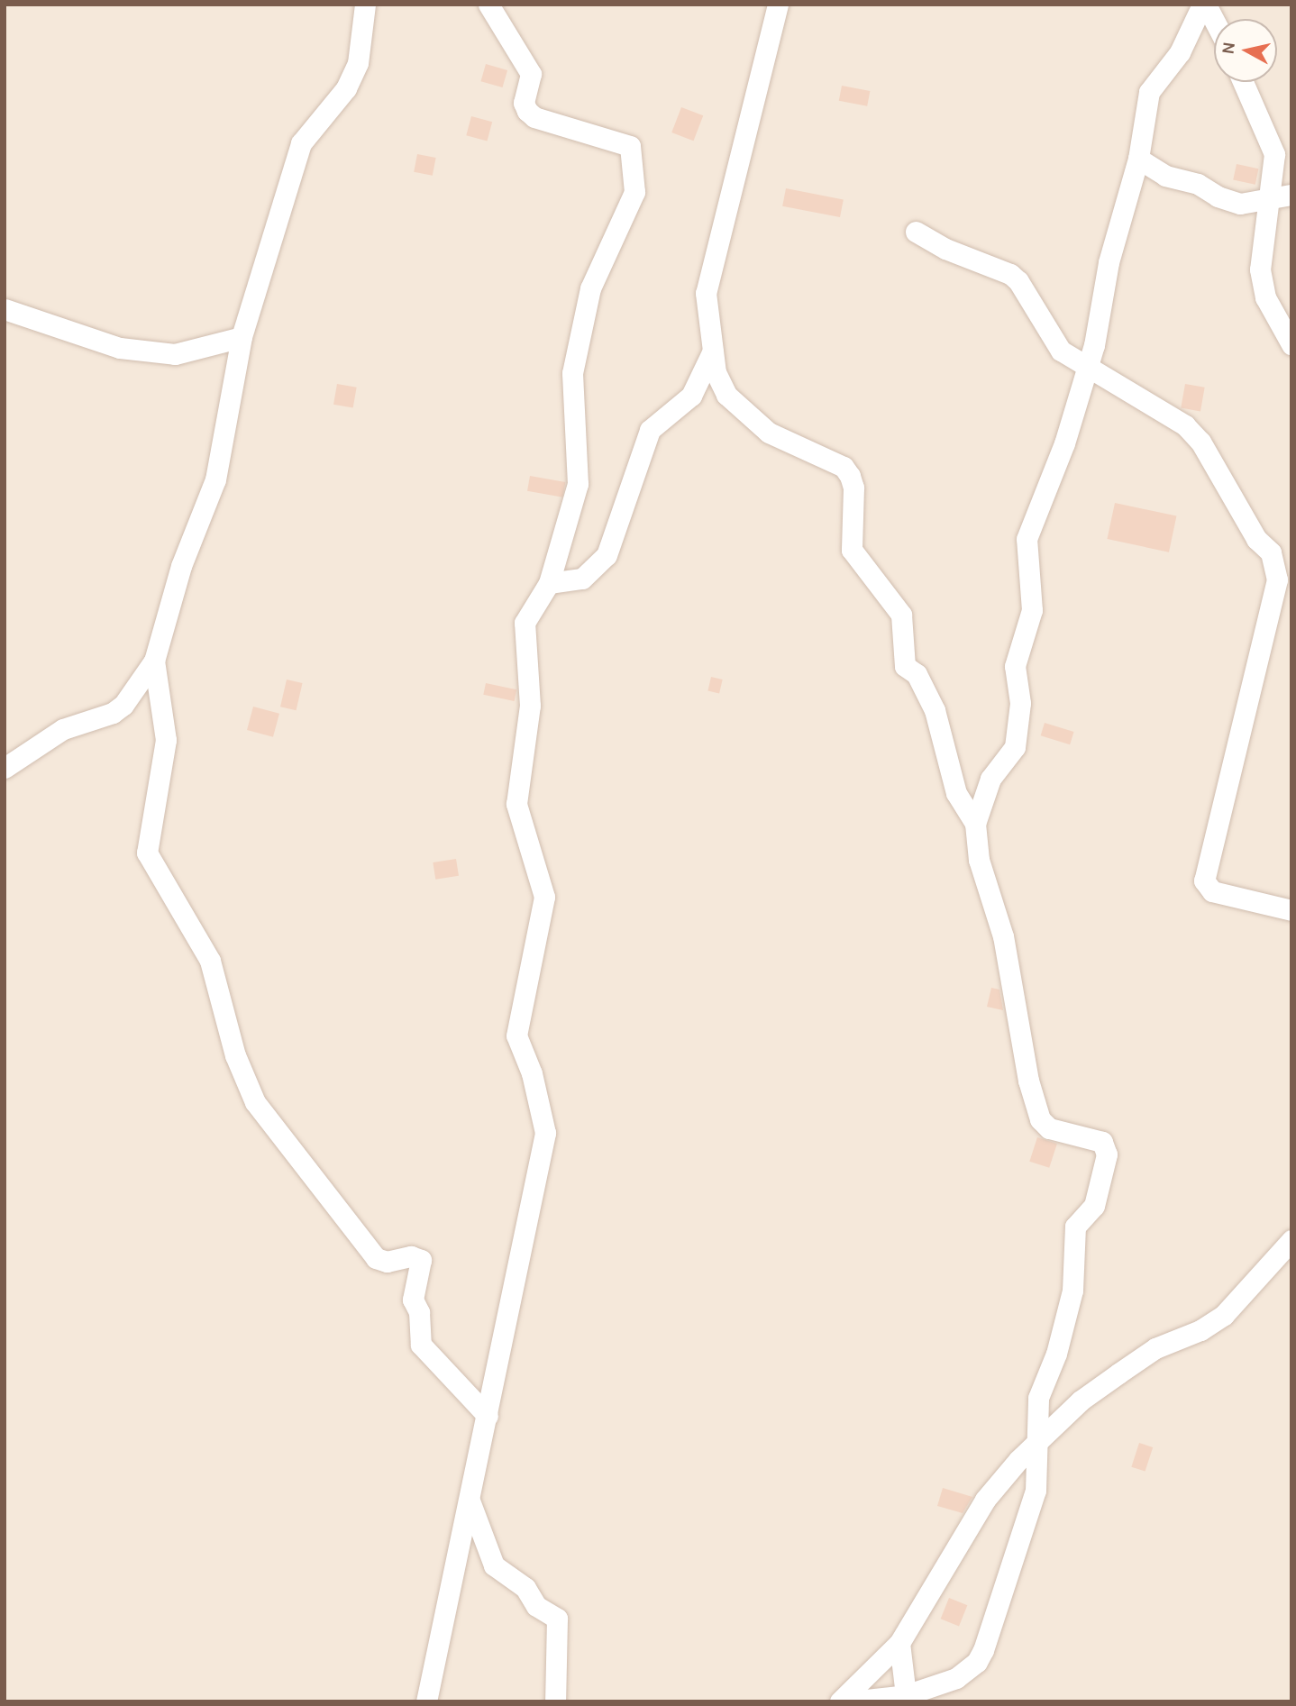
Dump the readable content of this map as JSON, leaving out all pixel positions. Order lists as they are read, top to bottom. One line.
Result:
{"north":"left"}
